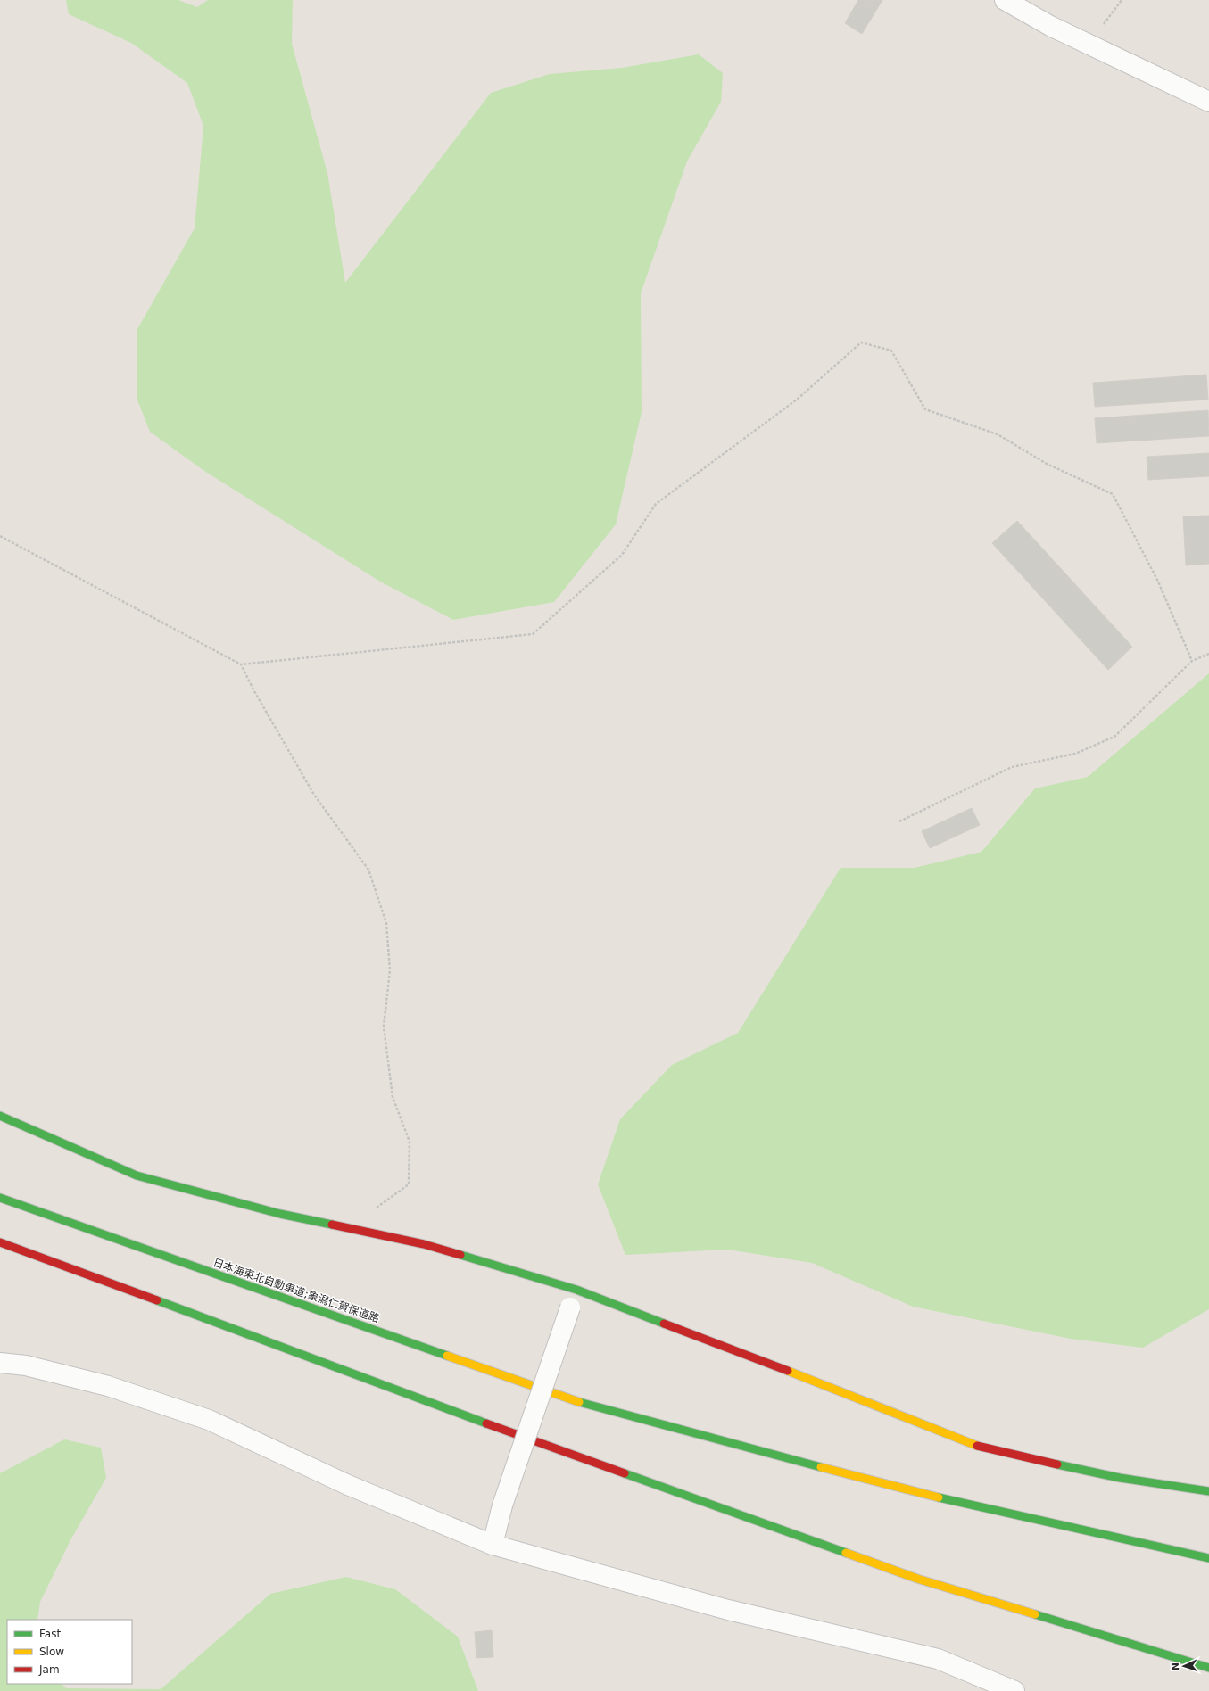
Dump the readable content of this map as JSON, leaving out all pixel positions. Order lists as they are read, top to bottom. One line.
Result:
{"streets":{"main road":["日本海東北自動車道;象潟仁賀保道路"]},"legend":["Fast","Slow","Jam"],"north":"left"}
